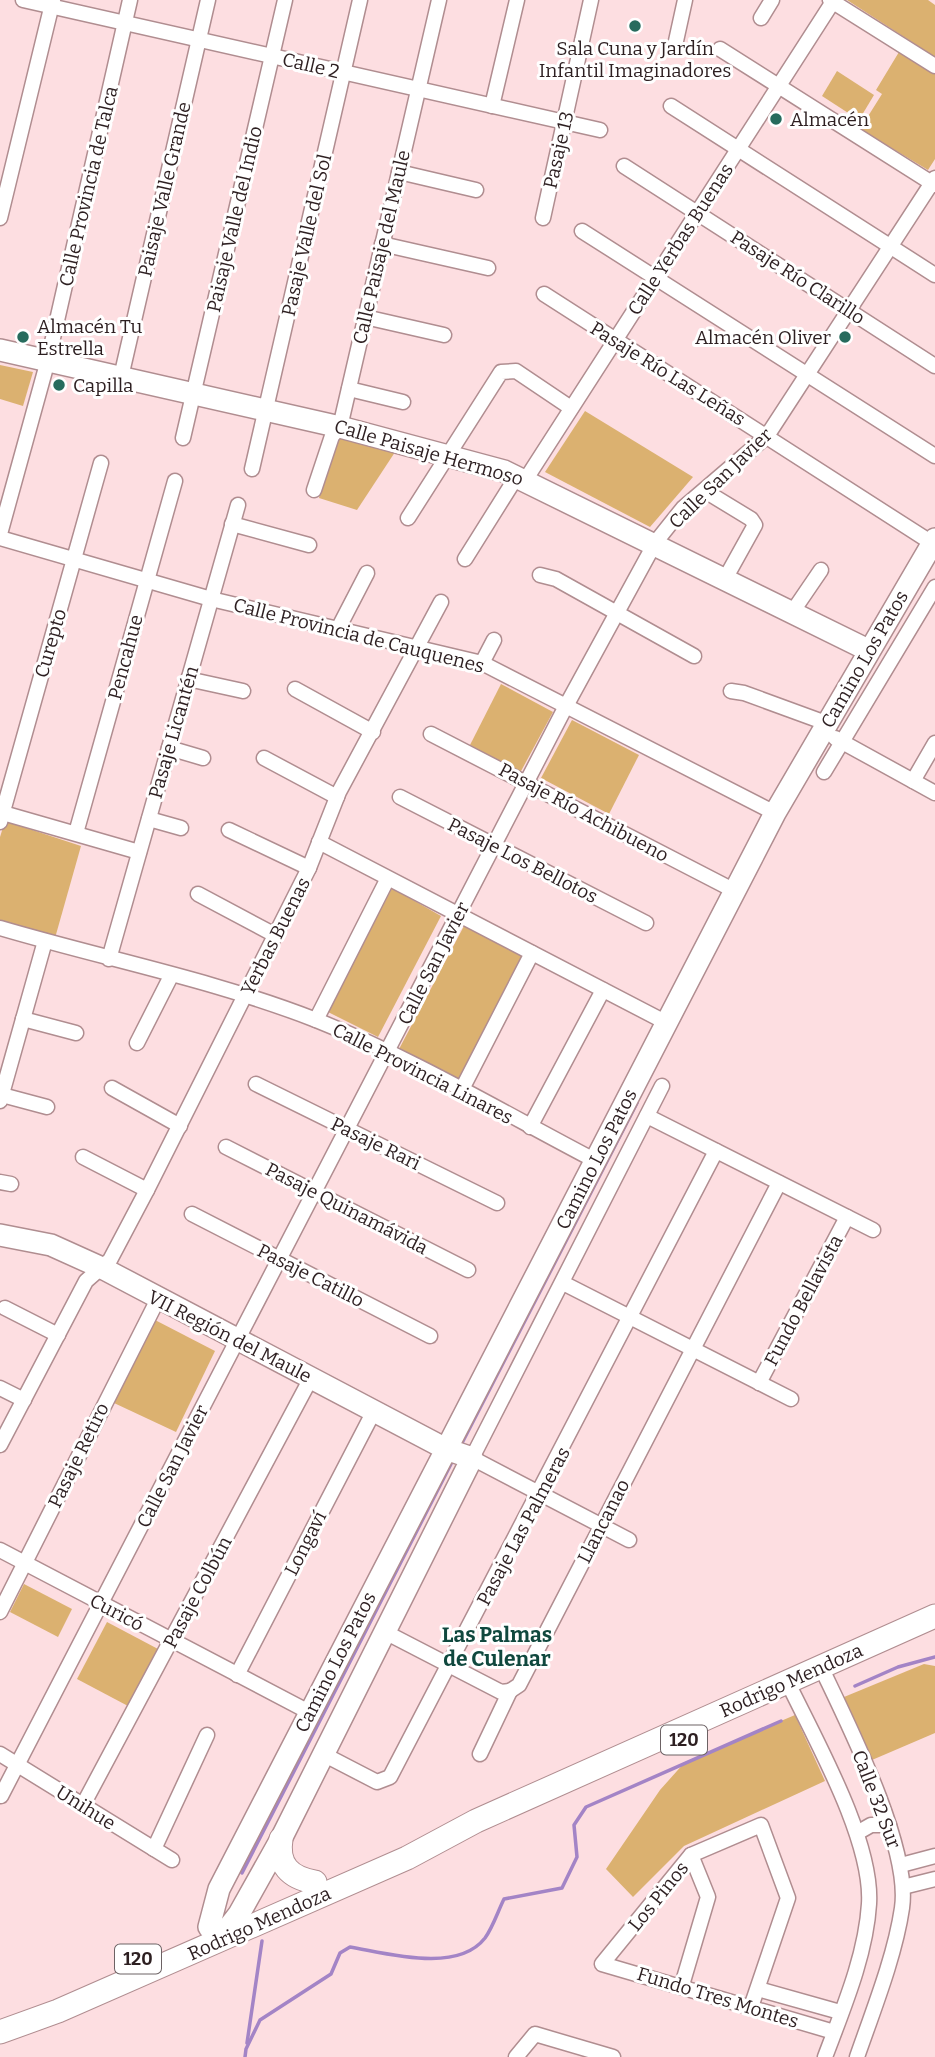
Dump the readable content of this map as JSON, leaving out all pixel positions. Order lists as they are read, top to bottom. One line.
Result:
{"streets":{"main road":["Rodrigo Mendoza","120"],"street":["Calle 2","Pasaje 13","Calle Provincia de Talca","Paisaje Valle Grande","Paisaje Valle del Indio","Pasaje Valle del Sol","Calle Yerbas Buenas","Calle Paisaje del Maule","Pasaje Río Clarillo","Pasaje Río Las Leñas","Calle Paisaje Hermoso","Calle San Javier","Calle Provincia de Cauquenes","Curepto","Pencahue","Camino Los Patos","Pasaje Licantén","Pasaje Río Achibueno","Pasaje Los Bellotos","Yerbas Buenas","Calle Provincia Linares","Pasaje Rari","Pasaje Quinamávida","Pasaje Catillo","Fundo Bellavista","VII Región del Maule","Pasaje Retiro","Llancanao","Pasaje Las Palmeras","Longaví","Pasaje Colbún","Curicó","Calle 32 Sur","Unihue","Los Pinos","Fundo Tres Montes"]},"crossings":[["Calle 2","Pasaje 13"],["Calle 2","Calle Provincia de Talca"],["Calle 2","Paisaje Valle Grande"],["Calle 2","Paisaje Valle del Indio"],["Calle 2","Pasaje Valle del Sol"],["Calle 2","Calle Paisaje del Maule"],["Calle Provincia de Talca","Calle Paisaje Hermoso"],["Calle Provincia de Talca","Calle Provincia de Cauquenes"],["Paisaje Valle Grande","Calle Paisaje Hermoso"],["Paisaje Valle del Indio","Calle Paisaje Hermoso"],["Pasaje Valle del Sol","Calle Paisaje Hermoso"],["Calle Yerbas Buenas","Pasaje Río Clarillo"],["Calle Yerbas Buenas","Pasaje Río Las Leñas"],["Calle Yerbas Buenas","Calle Paisaje Hermoso"],["Calle Paisaje del Maule","Calle Paisaje Hermoso"],["Pasaje Río Clarillo","Calle San Javier"],["Pasaje Río Las Leñas","Calle San Javier"],["Pasaje Río Las Leñas","Camino Los Patos"],["Calle Paisaje Hermoso","Calle San Javier"],["Calle Paisaje Hermoso","Camino Los Patos"],["Calle San Javier","Calle Provincia de Cauquenes"],["Calle San Javier","Pasaje Río Achibueno"],["Calle San Javier","Pasaje Los Bellotos"],["Calle San Javier","Calle Provincia Linares"],["Calle San Javier","Pasaje Rari"],["Calle San Javier","Pasaje Quinamávida"],["Calle San Javier","Pasaje Catillo"],["Calle San Javier","VII Región del Maule"],["Calle San Javier","Curicó"],["Calle San Javier","Unihue"],["Calle Provincia de Cauquenes","Curepto"],["Calle Provincia de Cauquenes","Pencahue"],["Calle Provincia de Cauquenes","Camino Los Patos"],["Calle Provincia de Cauquenes","Pasaje Licantén"],["Calle Provincia de Cauquenes","Yerbas Buenas"],["Camino Los Patos","Pasaje Río Achibueno"],["Camino Los Patos","Calle Provincia Linares"],["Camino Los Patos","VII Región del Maule"],["Camino Los Patos","Pasaje Las Palmeras"],["Camino Los Patos","Curicó"],["Camino Los Patos","Rodrigo Mendoza"],["Pasaje Licantén","Calle Provincia Linares"],["Yerbas Buenas","Calle Provincia Linares"],["Yerbas Buenas","VII Región del Maule"],["VII Región del Maule","Pasaje Retiro"],["VII Región del Maule","Longaví"],["VII Región del Maule","Pasaje Colbún"],["Pasaje Retiro","Curicó"],["Longaví","Curicó"],["Pasaje Colbún","Curicó"],["Pasaje Colbún","Unihue"],["Rodrigo Mendoza","Calle 32 Sur"],["Calle 32 Sur","Fundo Tres Montes"],["Los Pinos","Fundo Tres Montes"]],"districts":["Las Palmas de Culenar"],"places":["Sala Cuna y Jardín Infantil Imaginadores","Almacén","Almacén Tu Estrella","Almacén Oliver","Capilla"]}
